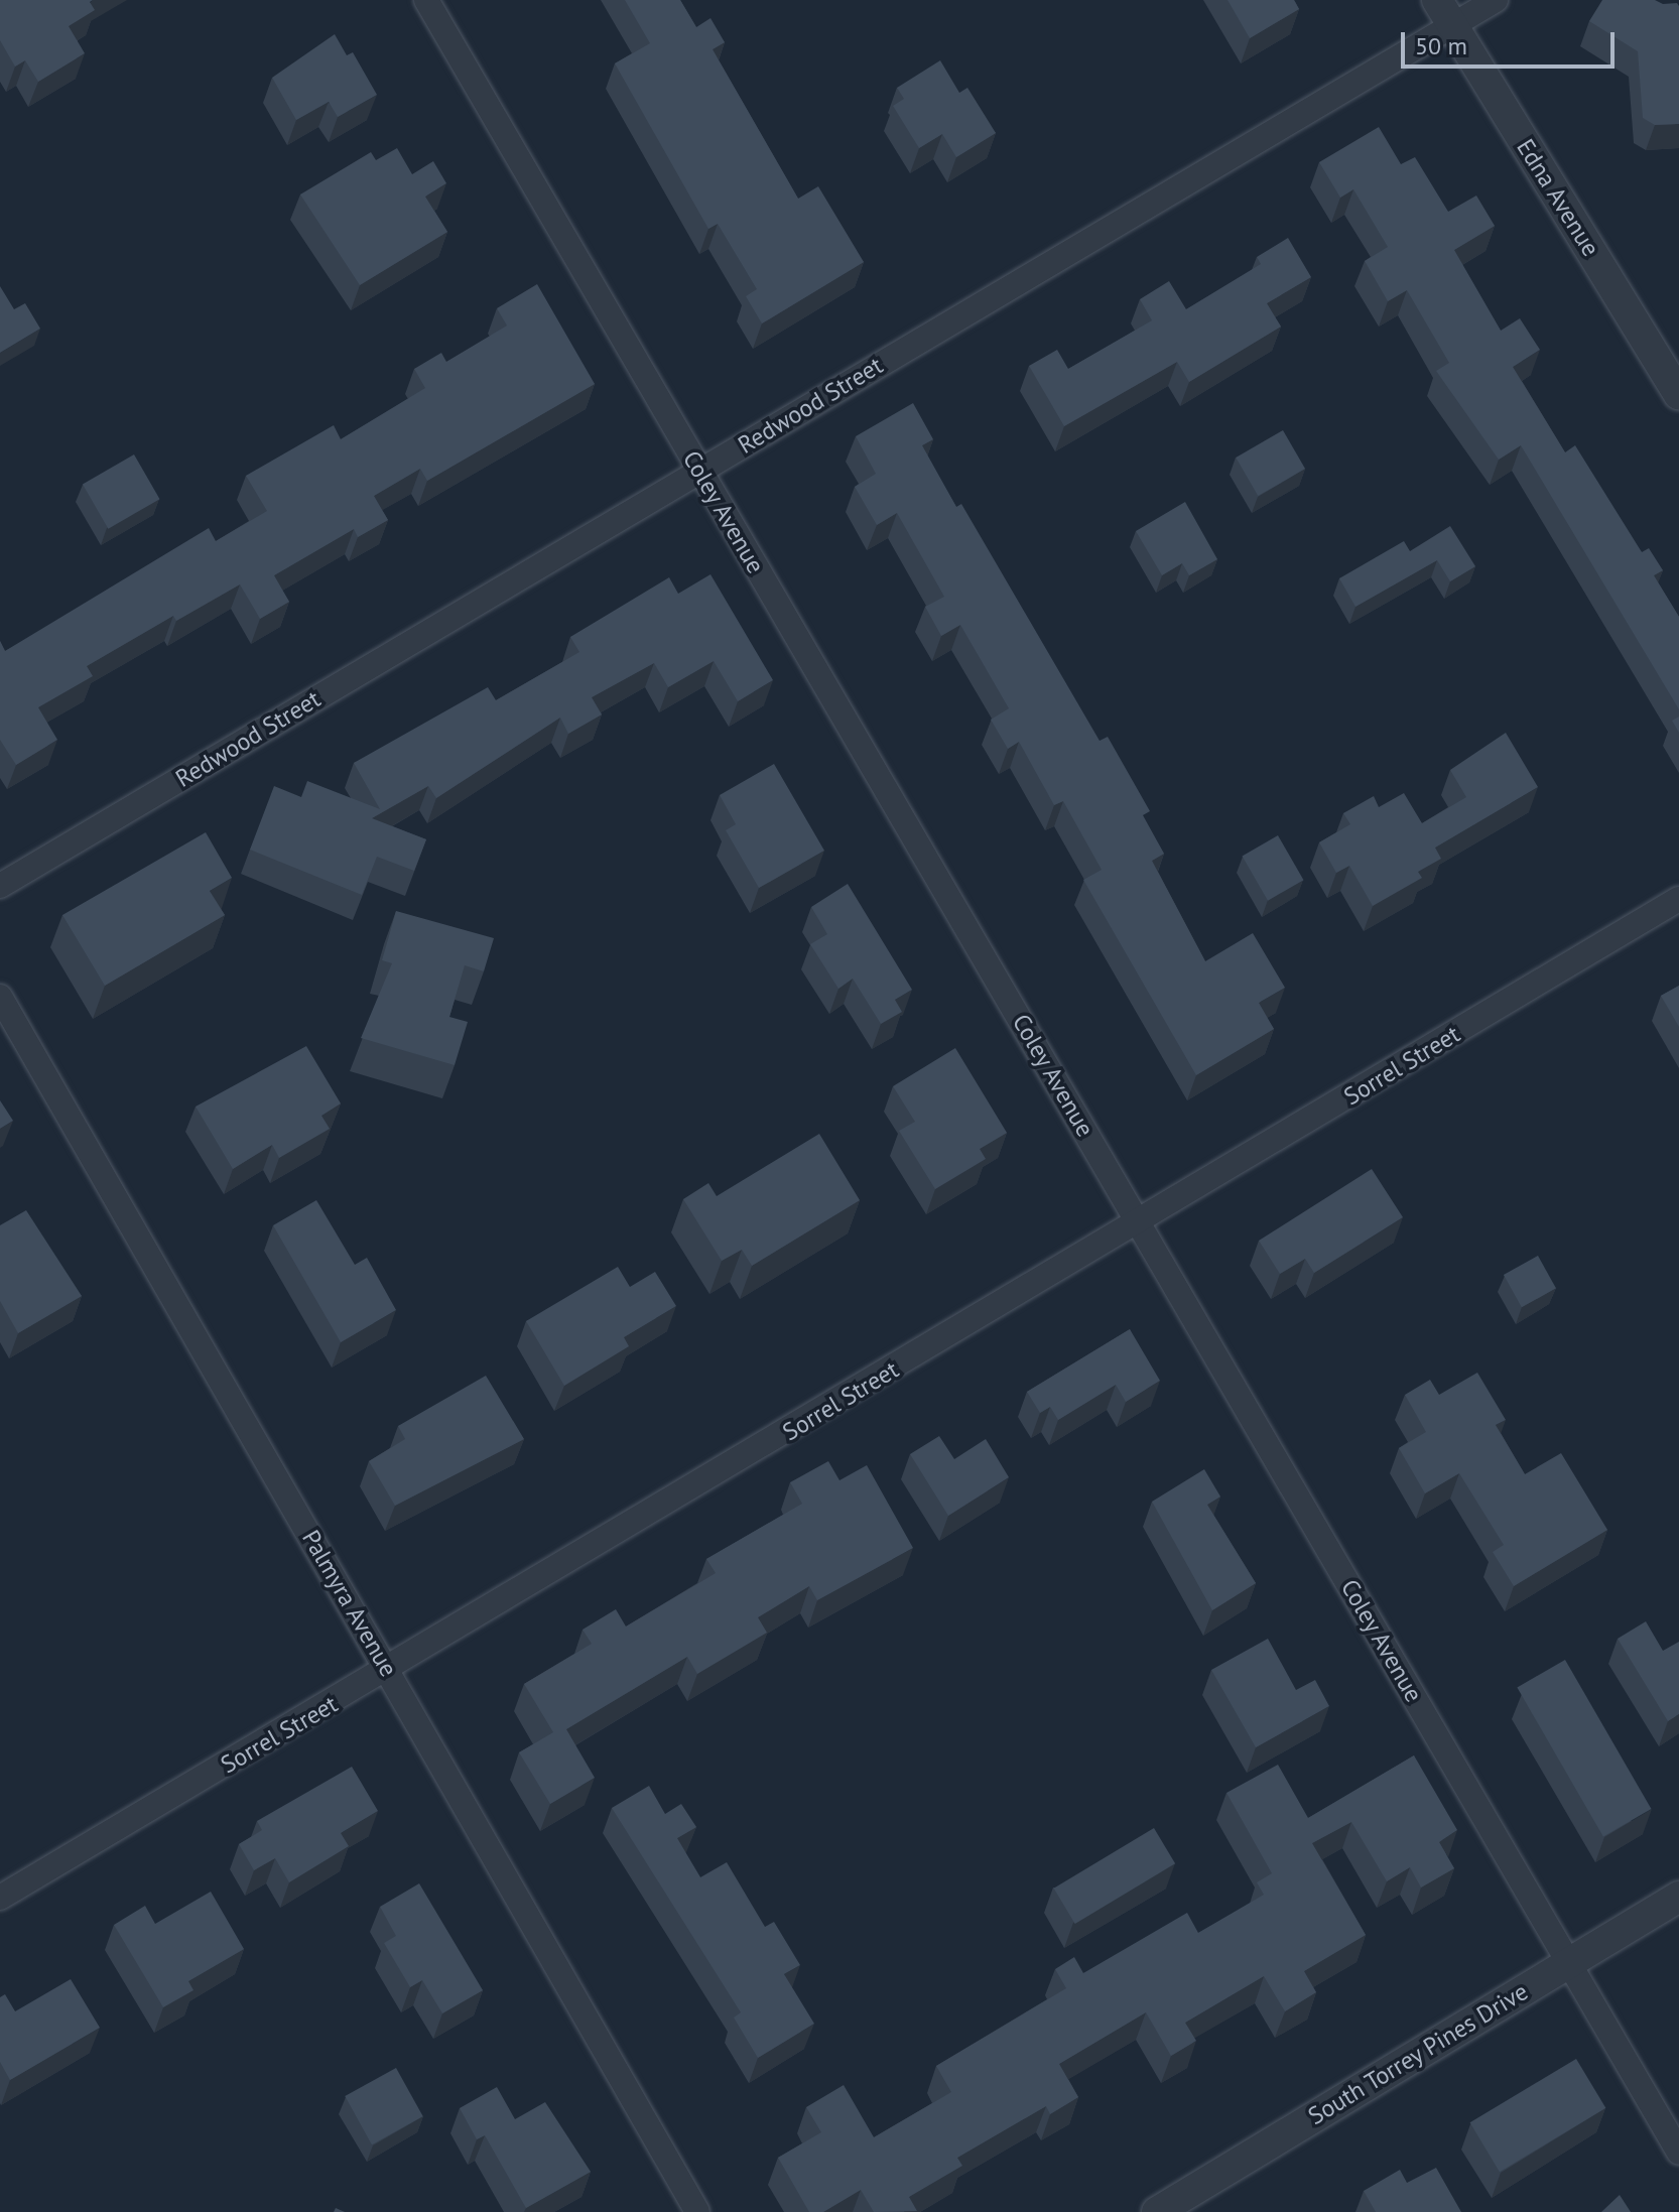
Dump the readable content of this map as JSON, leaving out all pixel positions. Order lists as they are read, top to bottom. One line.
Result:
{"streets":{"street":["Edna Avenue","Redwood Street","Coley Avenue","Sorrel Street","Palmyra Avenue","South Torrey Pines Drive"]},"crossings":[["Edna Avenue","Redwood Street"],["Redwood Street","Coley Avenue"],["Coley Avenue","Sorrel Street"],["Coley Avenue","South Torrey Pines Drive"],["Sorrel Street","Palmyra Avenue"]],"scale_bar":"50 m"}
